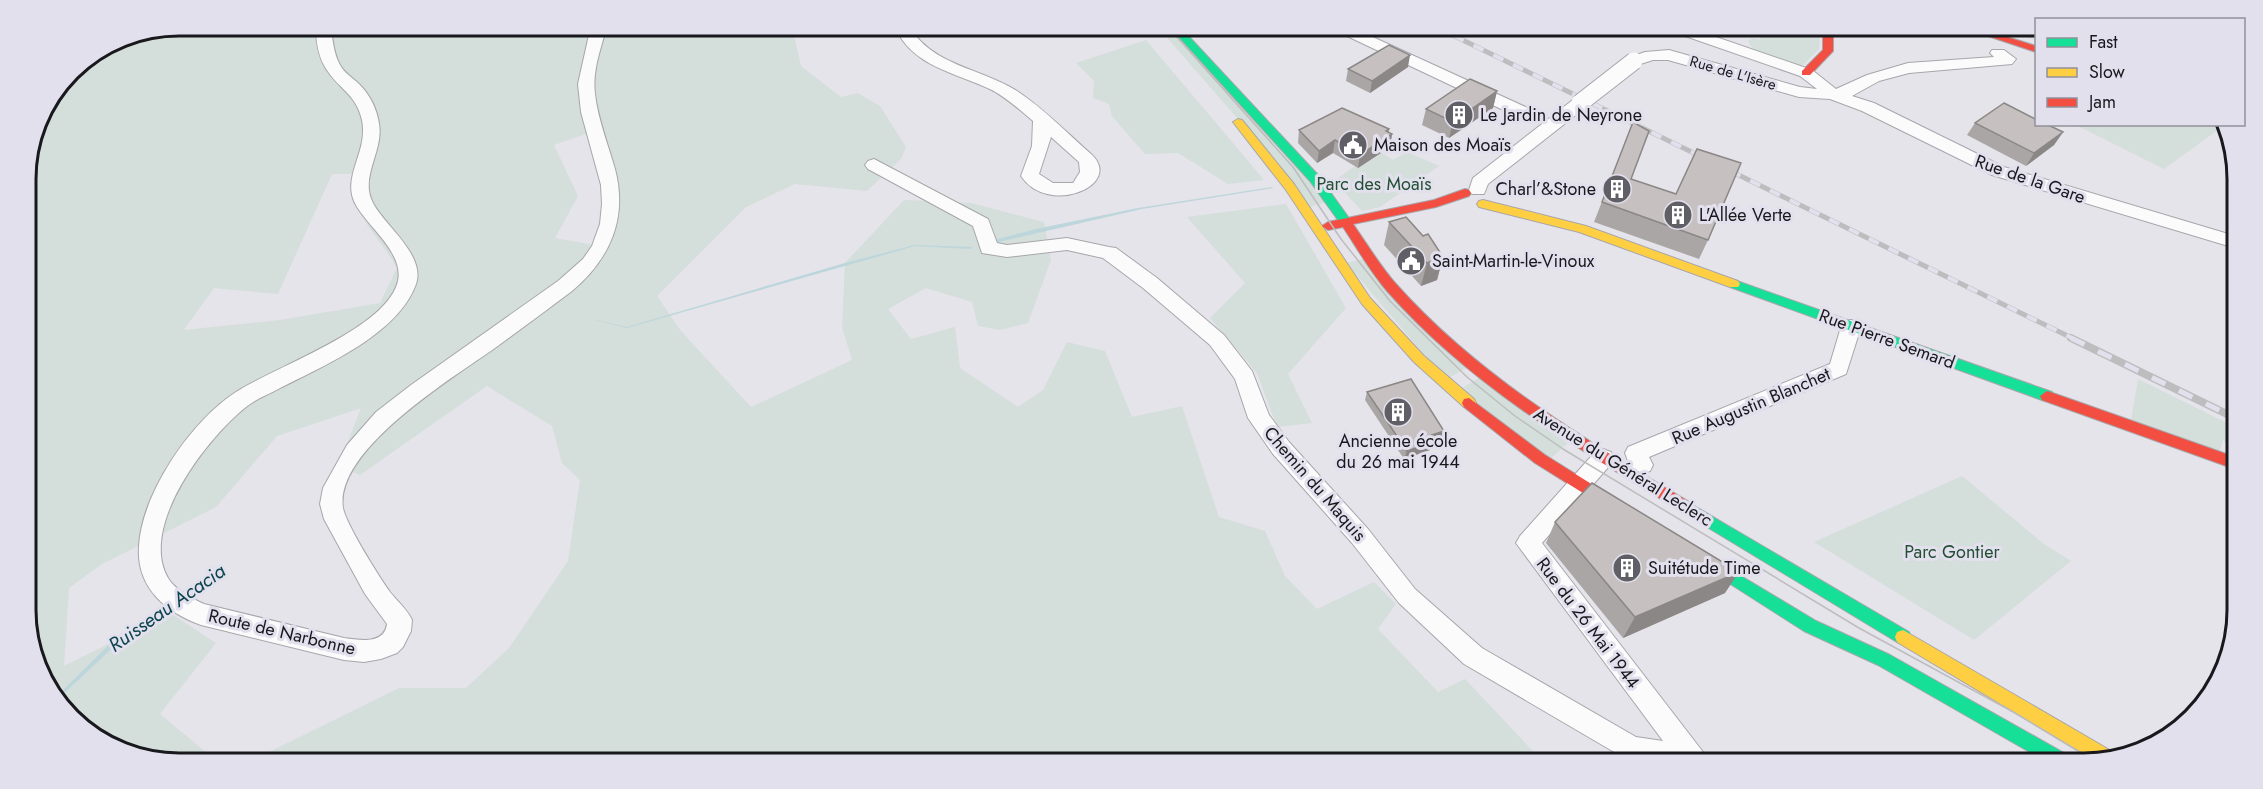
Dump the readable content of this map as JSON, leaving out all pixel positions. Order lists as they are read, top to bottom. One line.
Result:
{"streets":{"main road":["Rue Pierre Semard","Avenue du Général Leclerc"],"street":["Rue de L'Isère","Rue de la Gare","Rue Augustin Blanchet","Chemin du Maquis","Rue du 26 Mai 1944","Route de Narbonne"]},"crossings":[["Rue de L'Isère","Rue de la Gare"],["Rue de L'Isère","Rue Pierre Semard"],["Rue Pierre Semard","Rue Augustin Blanchet"],["Avenue du Général Leclerc","Rue du 26 Mai 1944"]],"water":["Ruisseau Acacia"],"parks":["Parc des Moaïs","Parc Gontier"],"places":{"building":["Le Jardin de Neyrone","Charl’&Stone","L'Allée Verte","Ancienne école du 26 mai 1944","Suitétude Time"],"public building":["Maison des Moaïs","Saint-Martin-le-Vinoux"]},"legend":["Fast","Slow","Jam"]}
